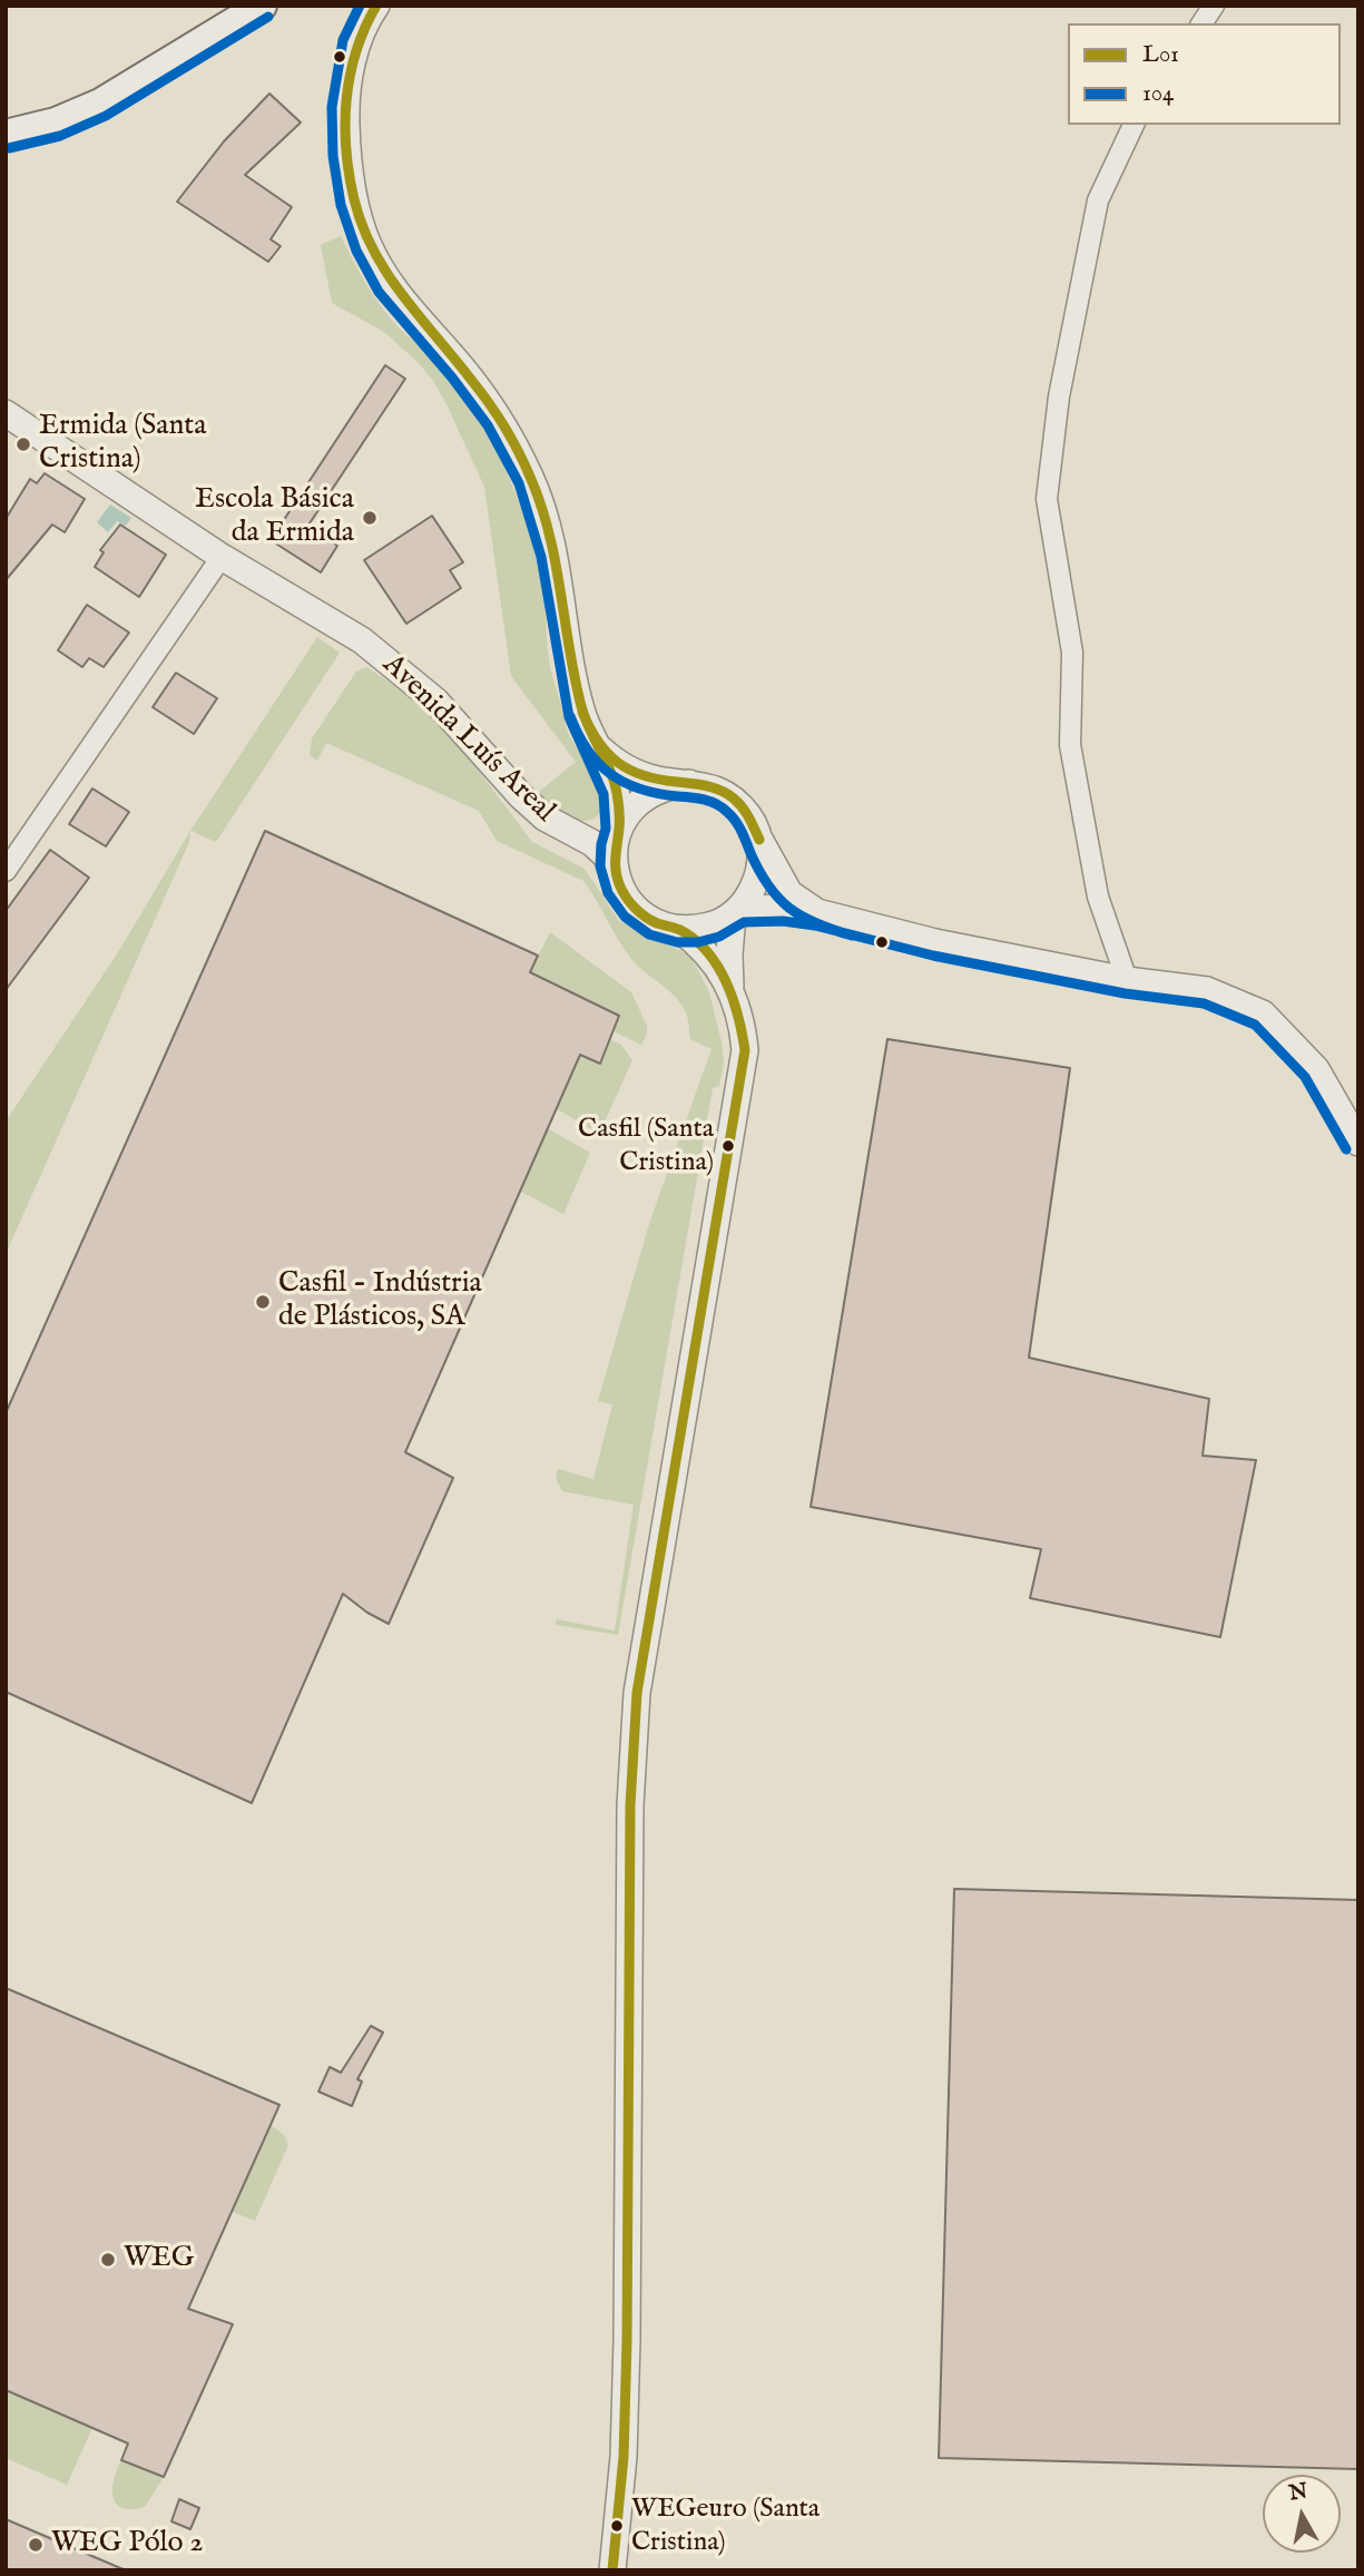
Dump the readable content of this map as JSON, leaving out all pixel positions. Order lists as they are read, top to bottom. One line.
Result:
{"streets":{"street":["Avenida Luís Areal"]},"places":["Ermida (Santa Cristina)","Escola Básica da Ermida","Casfil (Santa Cristina)","Casfil - Indústria de Plásticos, SA","WEG","WEGeuro (Santa Cristina)","WEG Pólo 2"],"lines":["transit line L01","transit line 104"],"legend":["L01","104"],"north":"top"}
